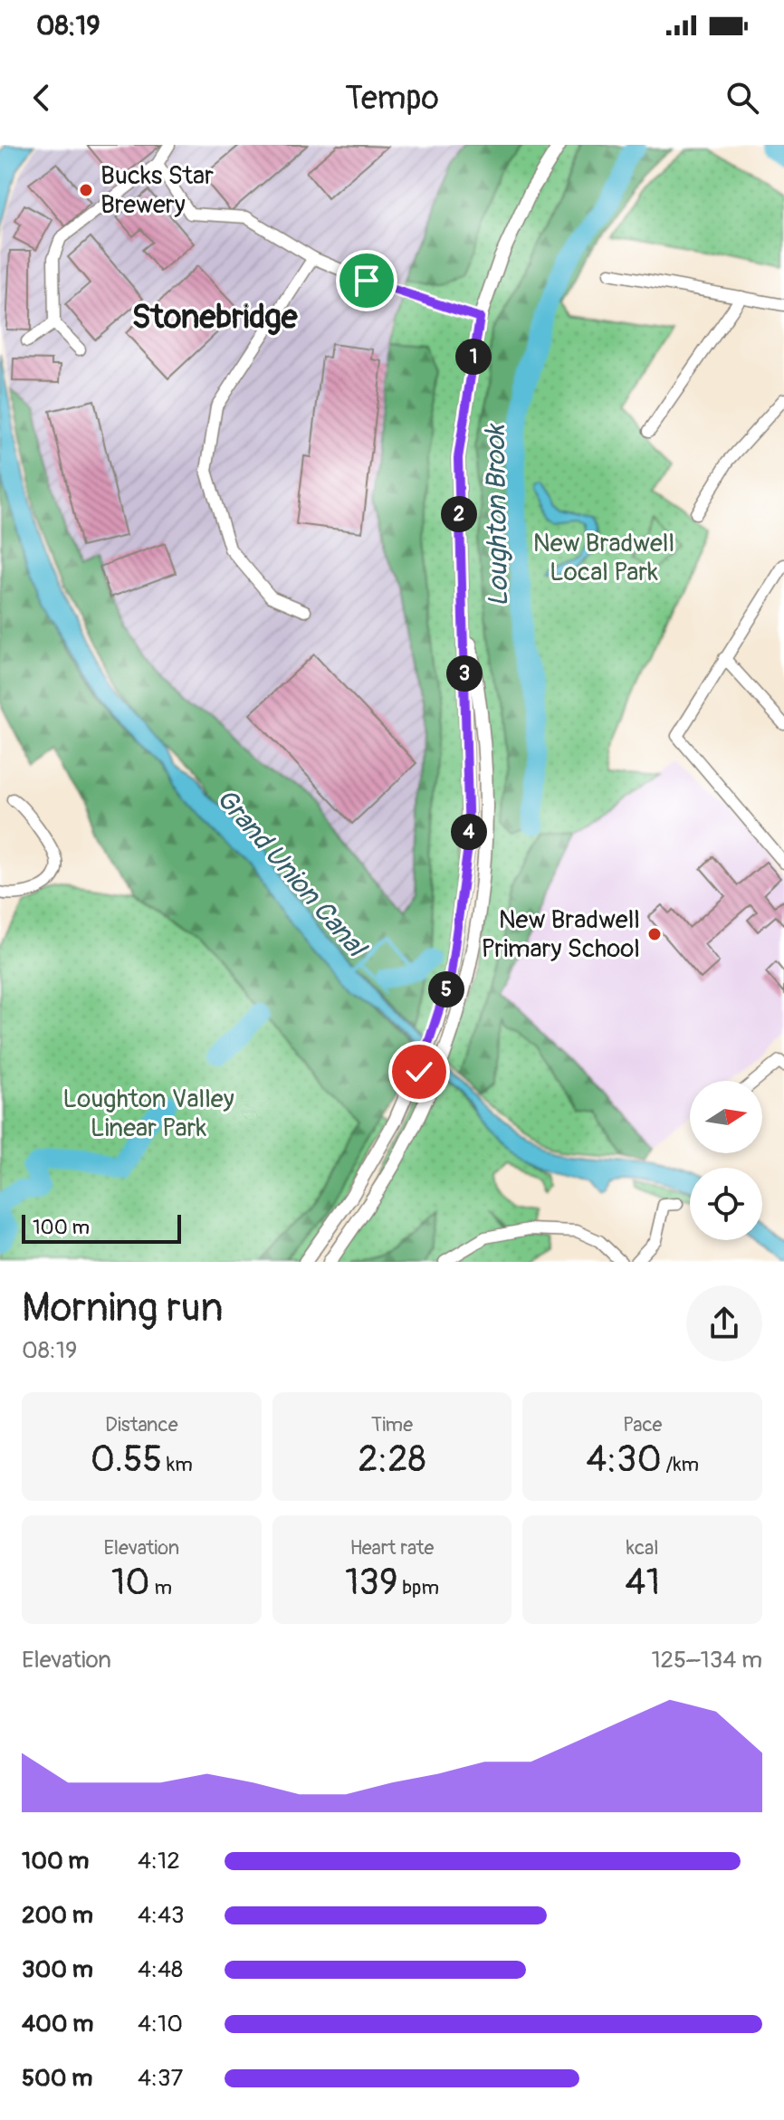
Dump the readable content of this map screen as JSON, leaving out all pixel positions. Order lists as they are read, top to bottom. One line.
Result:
{"districts":["Stonebridge"],"water":["Loughton Brook","Grand Union Canal"],"parks":["New Bradwell Local Park","Loughton Valley Linear Park"],"places":["Bucks Star Brewery","New Bradwell Primary School"],"scale_bar":"100 m","north":"right","page":{"status":"08:19","header":"Tempo","pins":["1","2","3","4","5"],"scale":"100 m","heading":["Morning run","08:19"],"stats":[["Distance","0.55 km"],["Time","2:28"],["Pace","4:30 /km"],["Elevation","10 m"],["Heart rate","139 bpm"],["kcal","41"]],"chart":["Elevation","125–134 m"],"list":[{"name":"100 m","note":"4:12"},{"name":"200 m","note":"4:43"},{"name":"300 m","note":"4:48"},{"name":"400 m","note":"4:10"},{"name":"500 m","note":"4:37"}]}}
